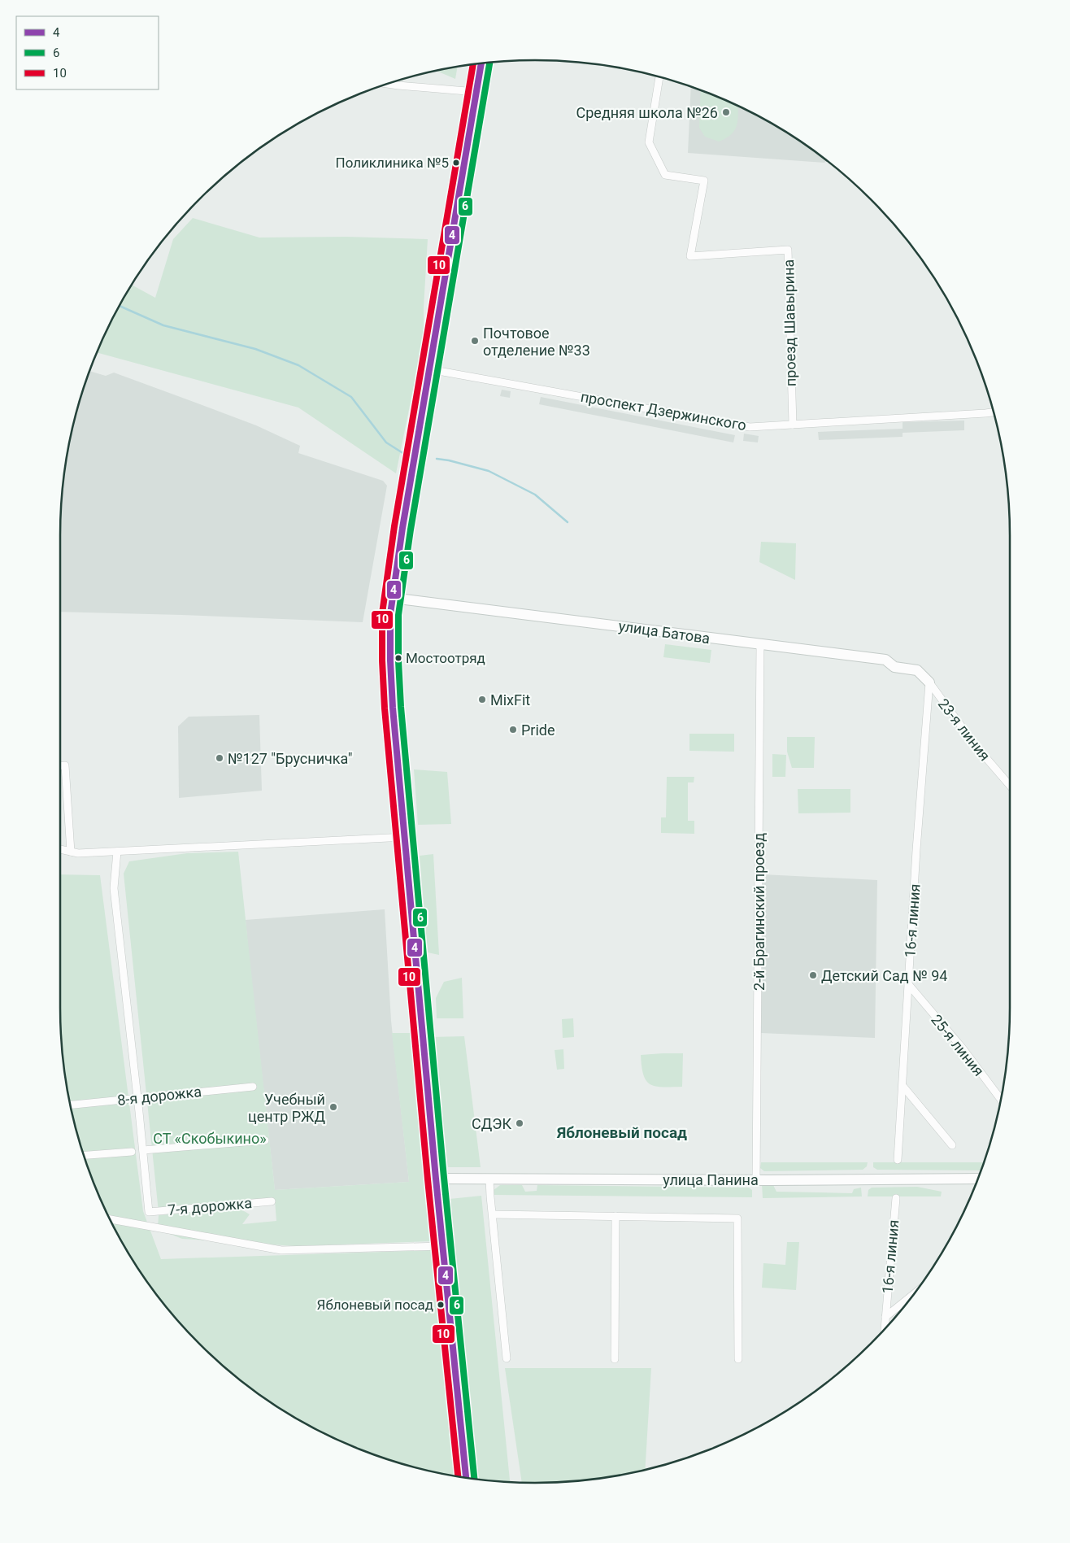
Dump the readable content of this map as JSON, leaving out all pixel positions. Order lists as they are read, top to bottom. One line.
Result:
{"streets":{"street":["проезд Шавырина","проспект Дзержинского","улица Батова","23-я линия","2-й Брагинский проезд","16-я линия","25-я линия","8-я дорожка","улица Панина","7-я дорожка"]},"crossings":[["проезд Шавырина","проспект Дзержинского"],["улица Батова","23-я линия"],["улица Батова","2-й Брагинский проезд"],["улица Батова","16-я линия"],["23-я линия","16-я линия"],["2-й Брагинский проезд","улица Панина"],["16-я линия","25-я линия"]],"districts":["Яблоневый посад"],"parks":["СТ «Скобыкино»"],"places":["Средняя школа №26","Поликлиника №5","Почтовое отделение №33","Мостоотряд","MixFit","Pride","№127 \"Брусничка\"","Детский Сад № 94","Учебный центр РЖД","СДЭК","Яблоневый посад"],"lines":["transit line 6","transit line 4","transit line 10"],"legend":["4","6","10"]}
